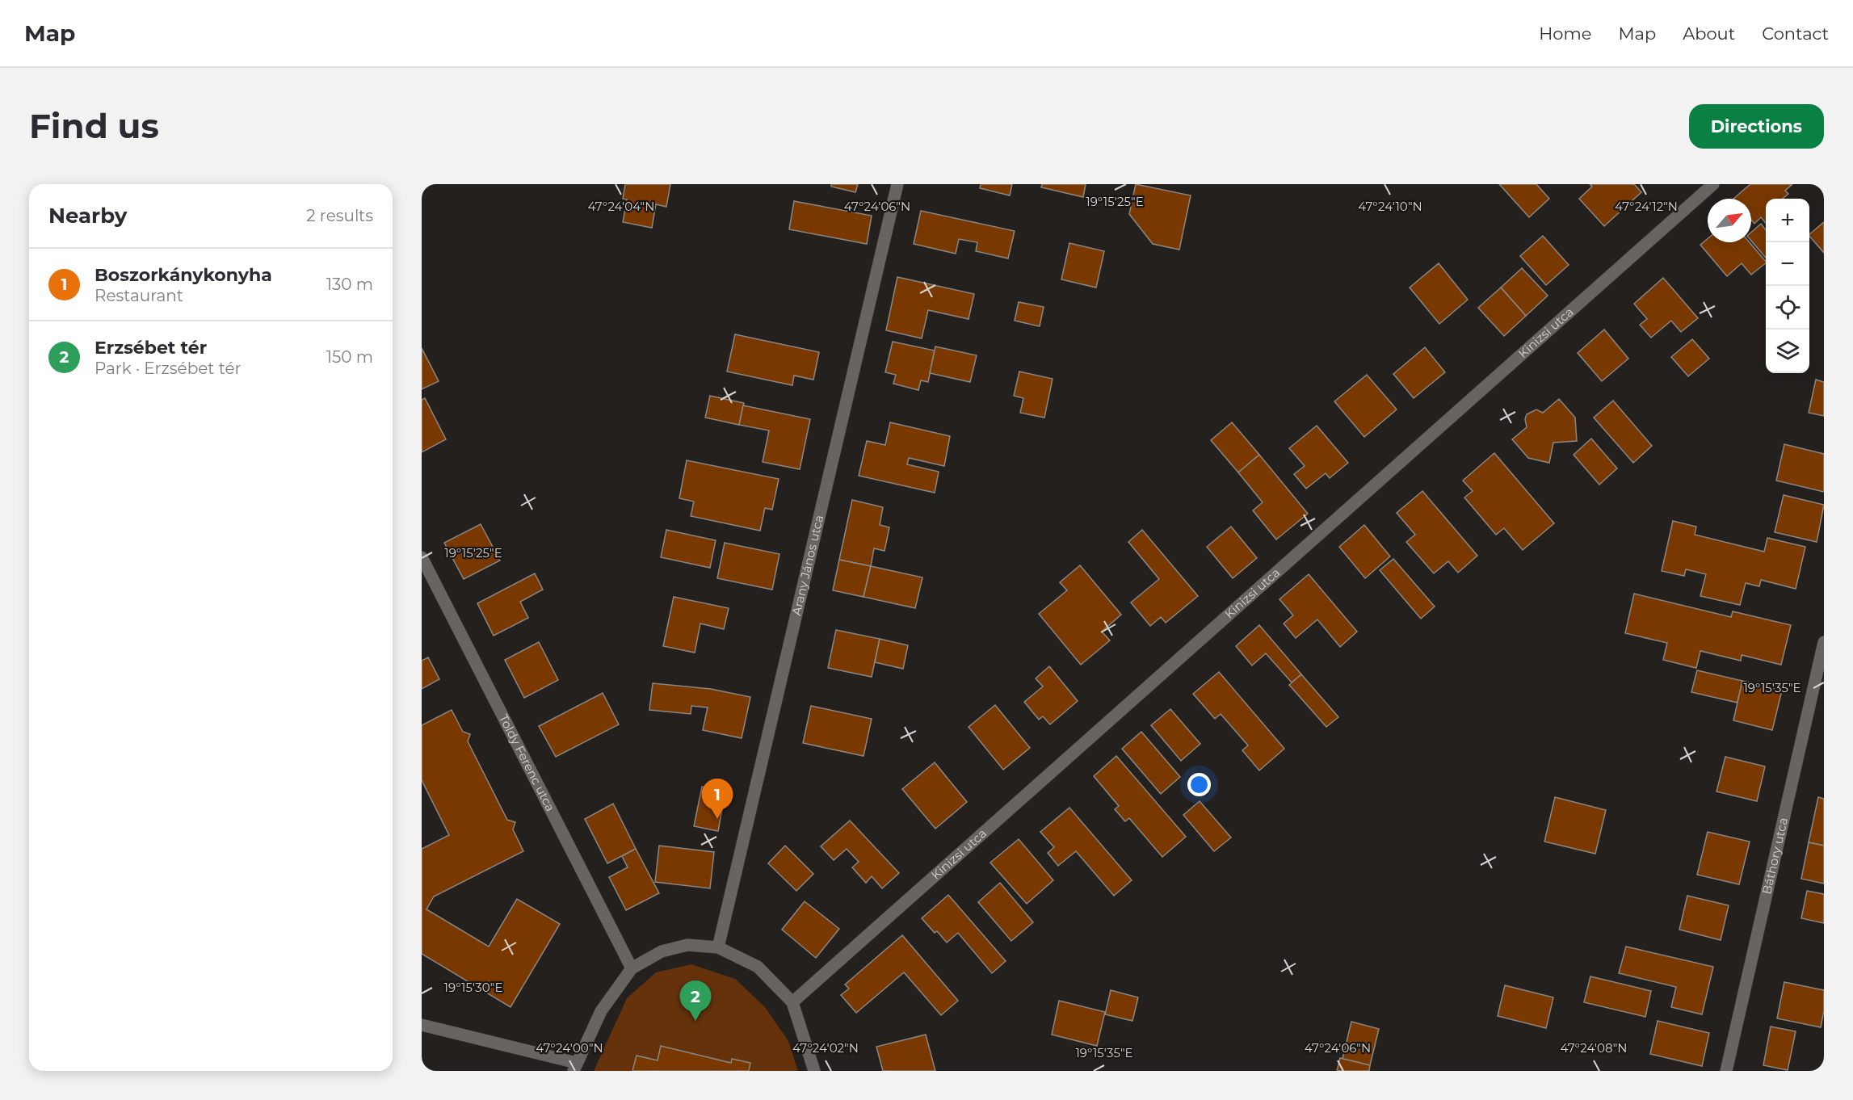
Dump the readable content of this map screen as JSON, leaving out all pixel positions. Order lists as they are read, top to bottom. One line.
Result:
{"streets":{"street":["Kinizsi utca","Arany János utca","Toldy Ferenc utca","Báthory utca"]},"north":"top right","page":{"header":"Map","nav":["Home","Map","About","Contact"],"buttons":"Directions","title":"Find us","heading":["Nearby","2 results"],"map_buttons":["+","−"],"list":[{"mark":"1","name":"Boszorkánykonyha","note":"Restaurant","value":"130 m"},{"mark":"2","name":"Erzsébet tér","note":"Park · Erzsébet tér","value":"150 m"}],"pins":["1","2"]},"coordinates":["19°15'25\"E","47°24'04\"N","47°24'06\"N","47°24'10\"N","47°24'12\"N","19°15'35\"E","19°15'30\"E","47°24'00\"N","47°24'02\"N","47°24'08\"N"]}
